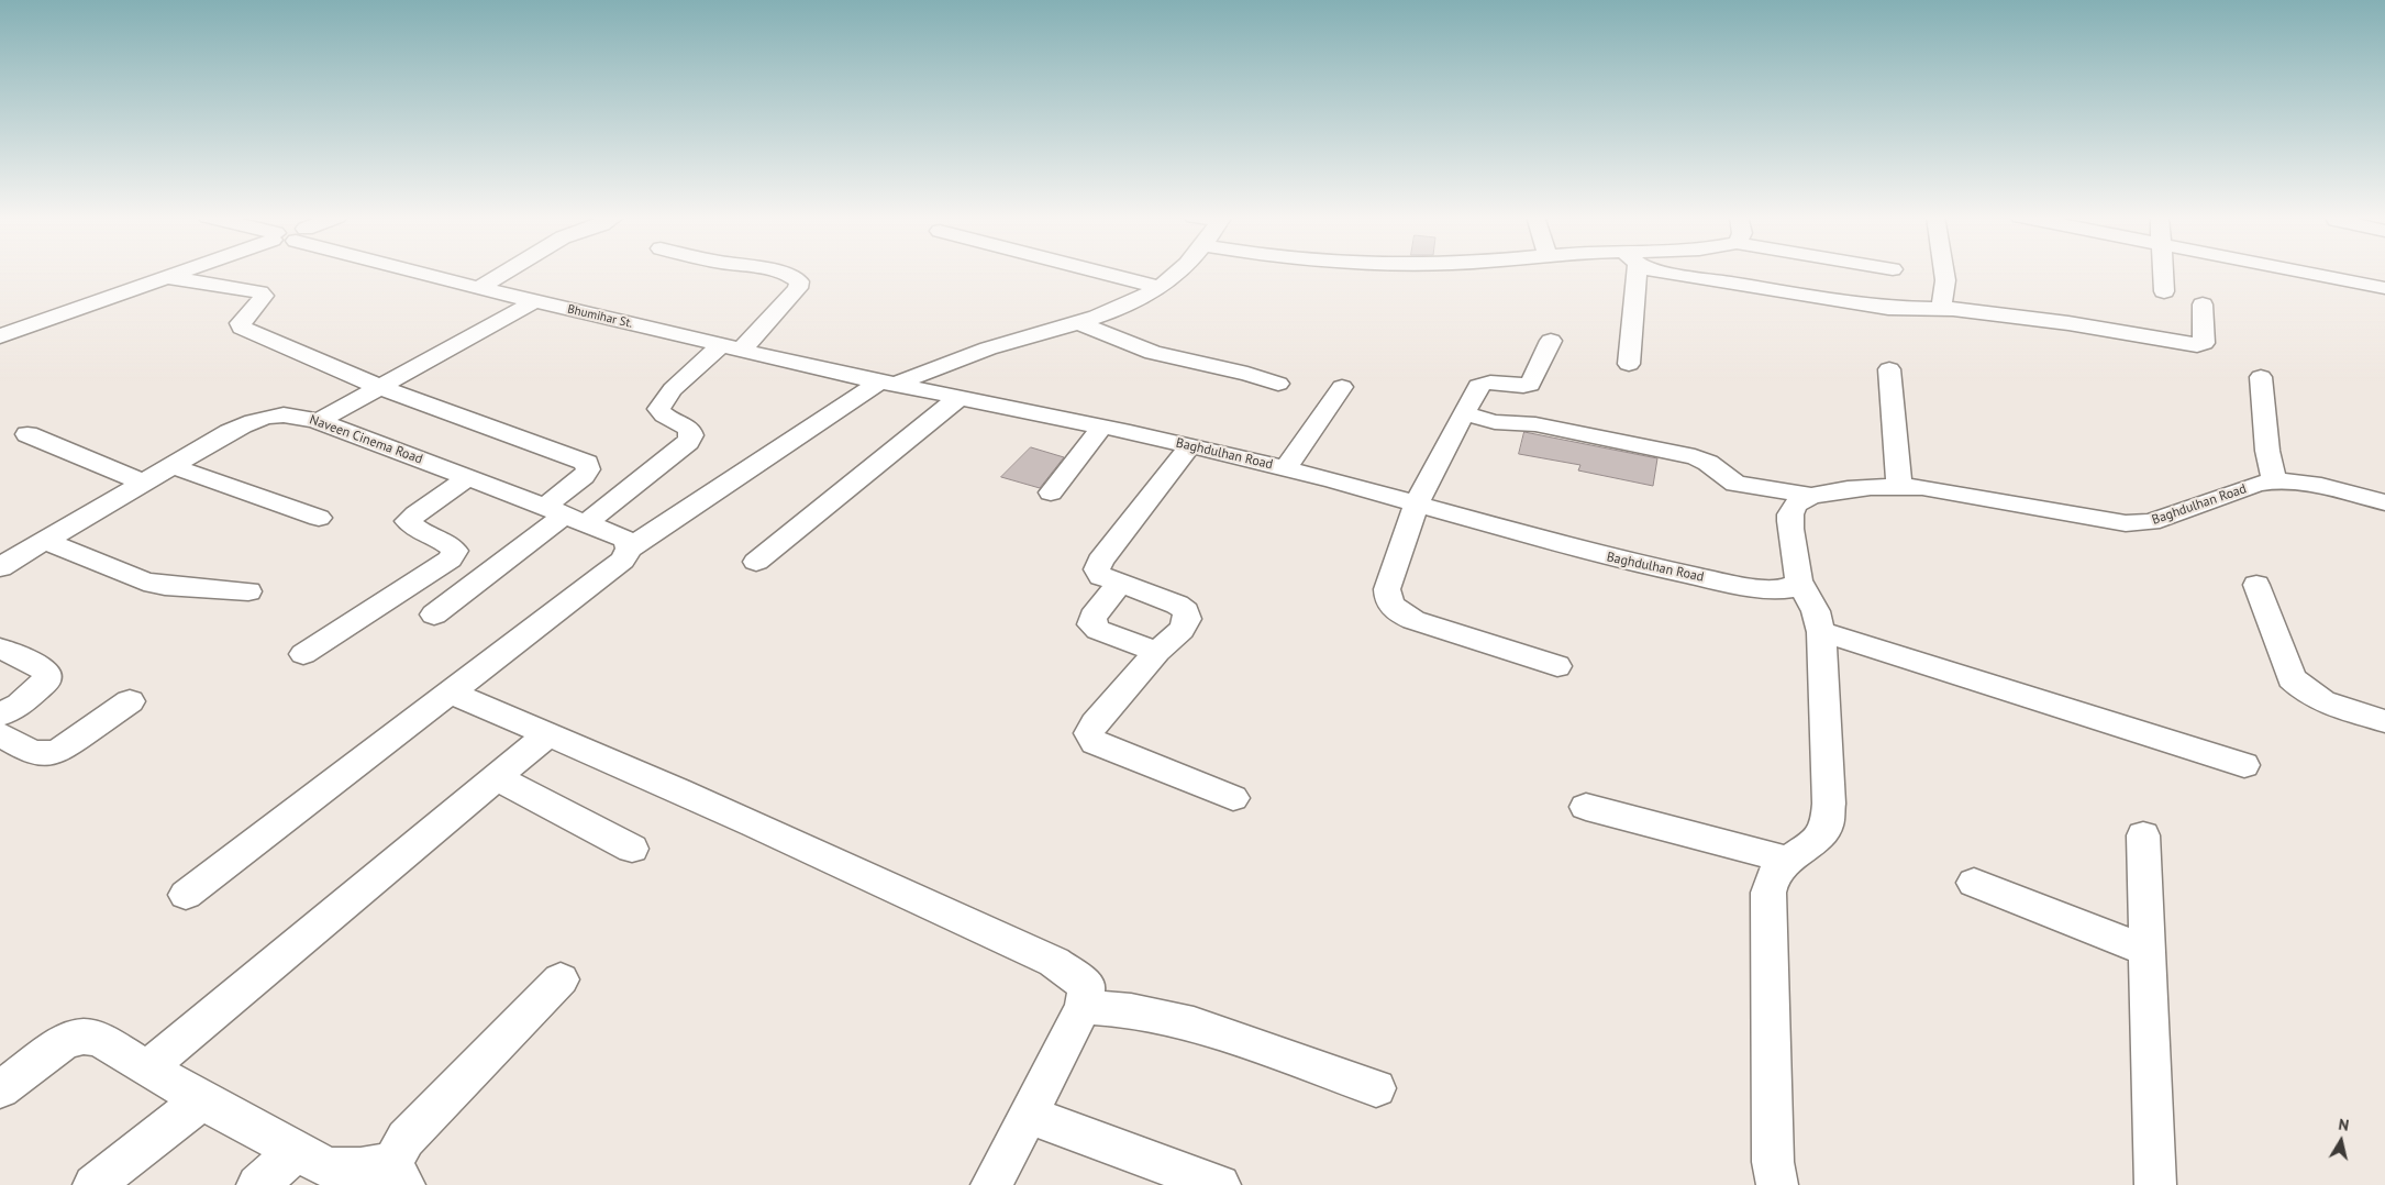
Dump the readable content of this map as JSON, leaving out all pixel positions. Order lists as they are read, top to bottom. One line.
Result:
{"streets":{"street":["Bhumihar St.","Naveen Cinema Road","Baghdulhan Road"]},"crossings":[["Bhumihar St.","Baghdulhan Road"]],"north":"top"}
